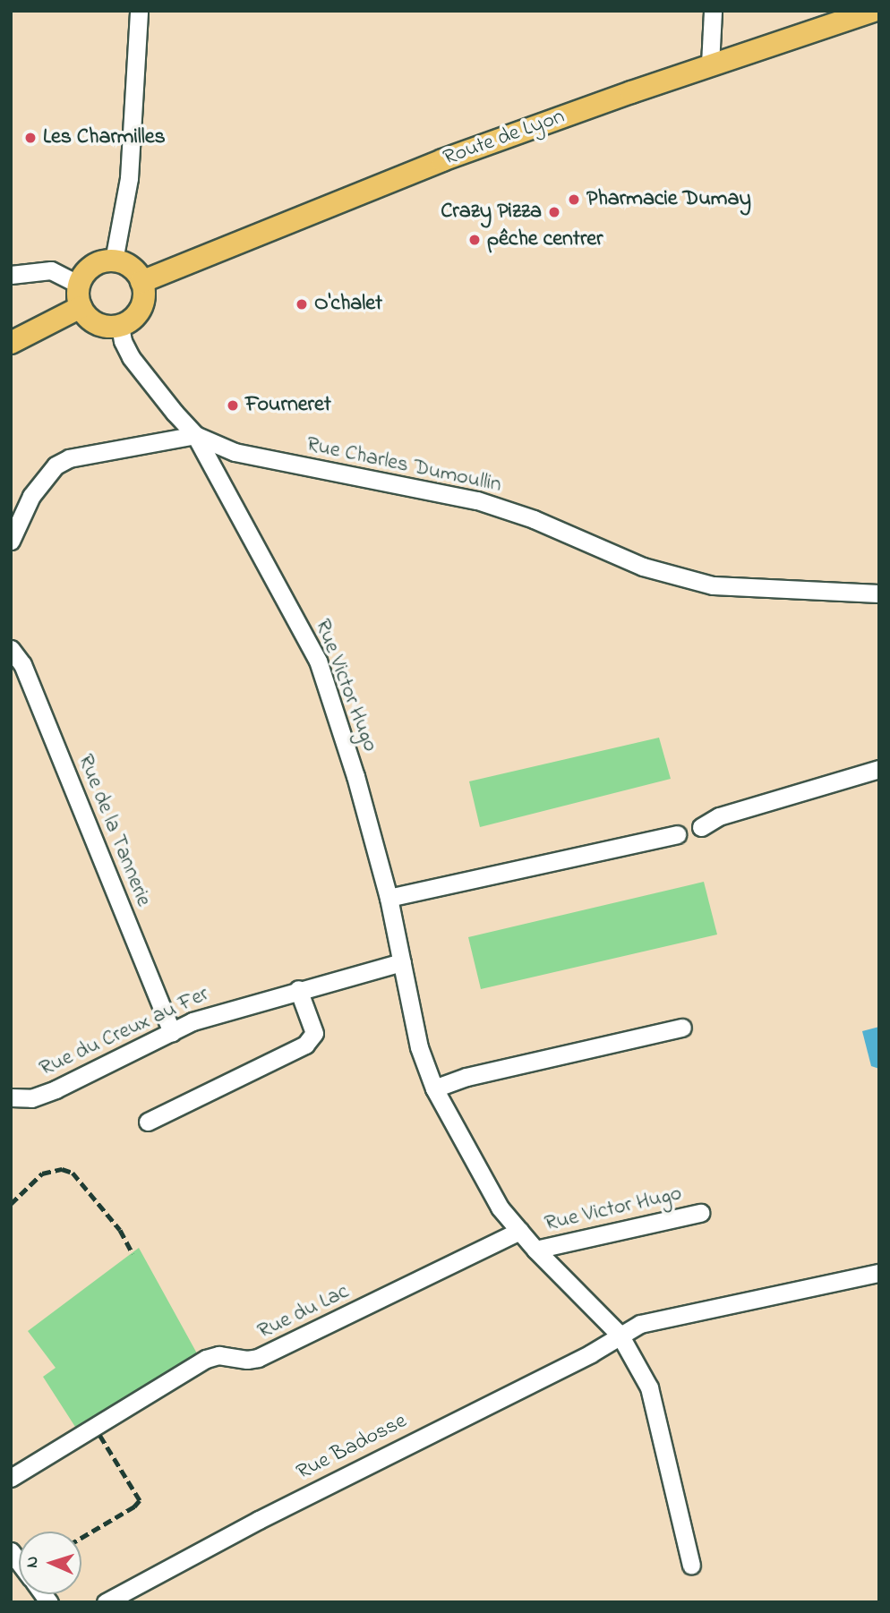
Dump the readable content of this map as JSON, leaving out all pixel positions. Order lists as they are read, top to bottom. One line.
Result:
{"streets":{"main road":["Route de Lyon"],"street":["Rue Charles Dumoullin","Rue Victor Hugo","Rue de la Tannerie","Rue du Creux au Fer","Rue du Lac","Rue Badosse"]},"crossings":[["Route de Lyon","Rue Charles Dumoullin"],["Rue Charles Dumoullin","Rue Victor Hugo"],["Rue Victor Hugo","Rue du Creux au Fer"],["Rue Victor Hugo","Rue du Lac"],["Rue Victor Hugo","Rue Badosse"],["Rue de la Tannerie","Rue du Creux au Fer"]],"places":["Les Charmilles","Pharmacie Dumay","Crazy Pizza","pêche centrer","O'chalet","Fourneret"],"north":"left"}
